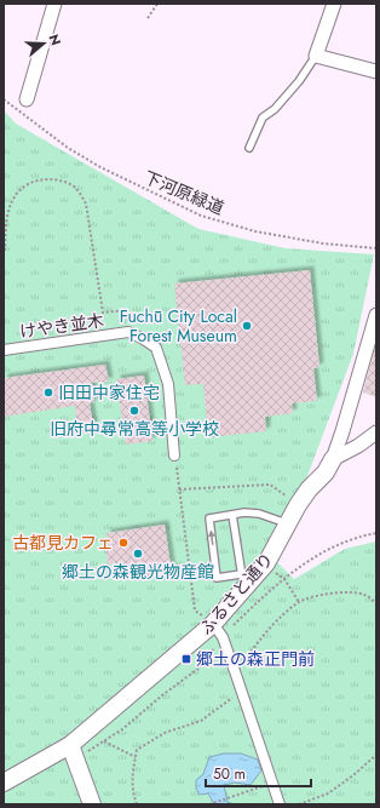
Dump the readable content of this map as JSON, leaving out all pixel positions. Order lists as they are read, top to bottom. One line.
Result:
{"streets":{"street":["けやき並木","ふるさと通り"],"path":["下河原緑道"]},"places":{"other":["Fuchū City Local Forest Museum","旧田中家住宅","旧府中尋常高等小学校","古都見カフェ","郷土の森観光物産館"],"transit":["郷土の森正門前"]},"scale_bar":"50 m","north":"right"}
